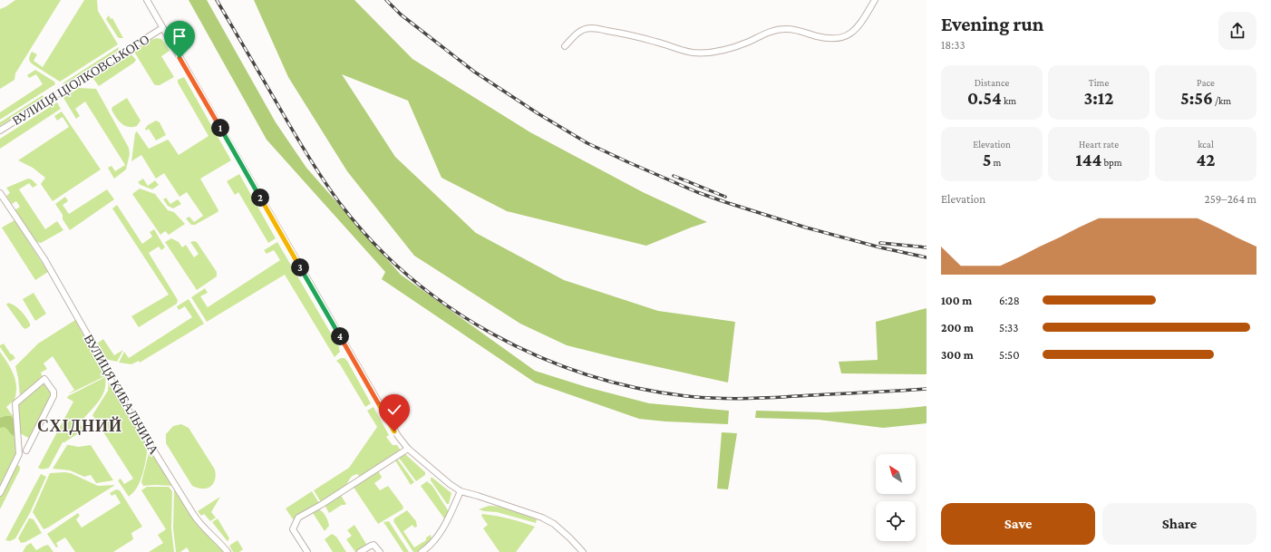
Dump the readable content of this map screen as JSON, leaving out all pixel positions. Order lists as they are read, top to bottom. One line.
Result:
{"streets":{"street":["ВУЛИЦЯ ЦІОЛКОВСЬКОГО","ВУЛИЦЯ КИБАЛЬЧИЧА"]},"districts":["СХІДНИЙ"],"north":"top left","page":{"heading":["Evening run","18:33"],"stats":[["Distance","0.54 km"],["Time","3:12"],["Pace","5:56 /km"],["Elevation","5 m"],["Heart rate","144 bpm"],["kcal","42"]],"pins":["1","2","3","4"],"chart":["Elevation","259–264 m"],"list":[{"name":"100 m","note":"6:28"},{"name":"200 m","note":"5:33"},{"name":"300 m","note":"5:50"}],"buttons":["Save","Share"]}}
